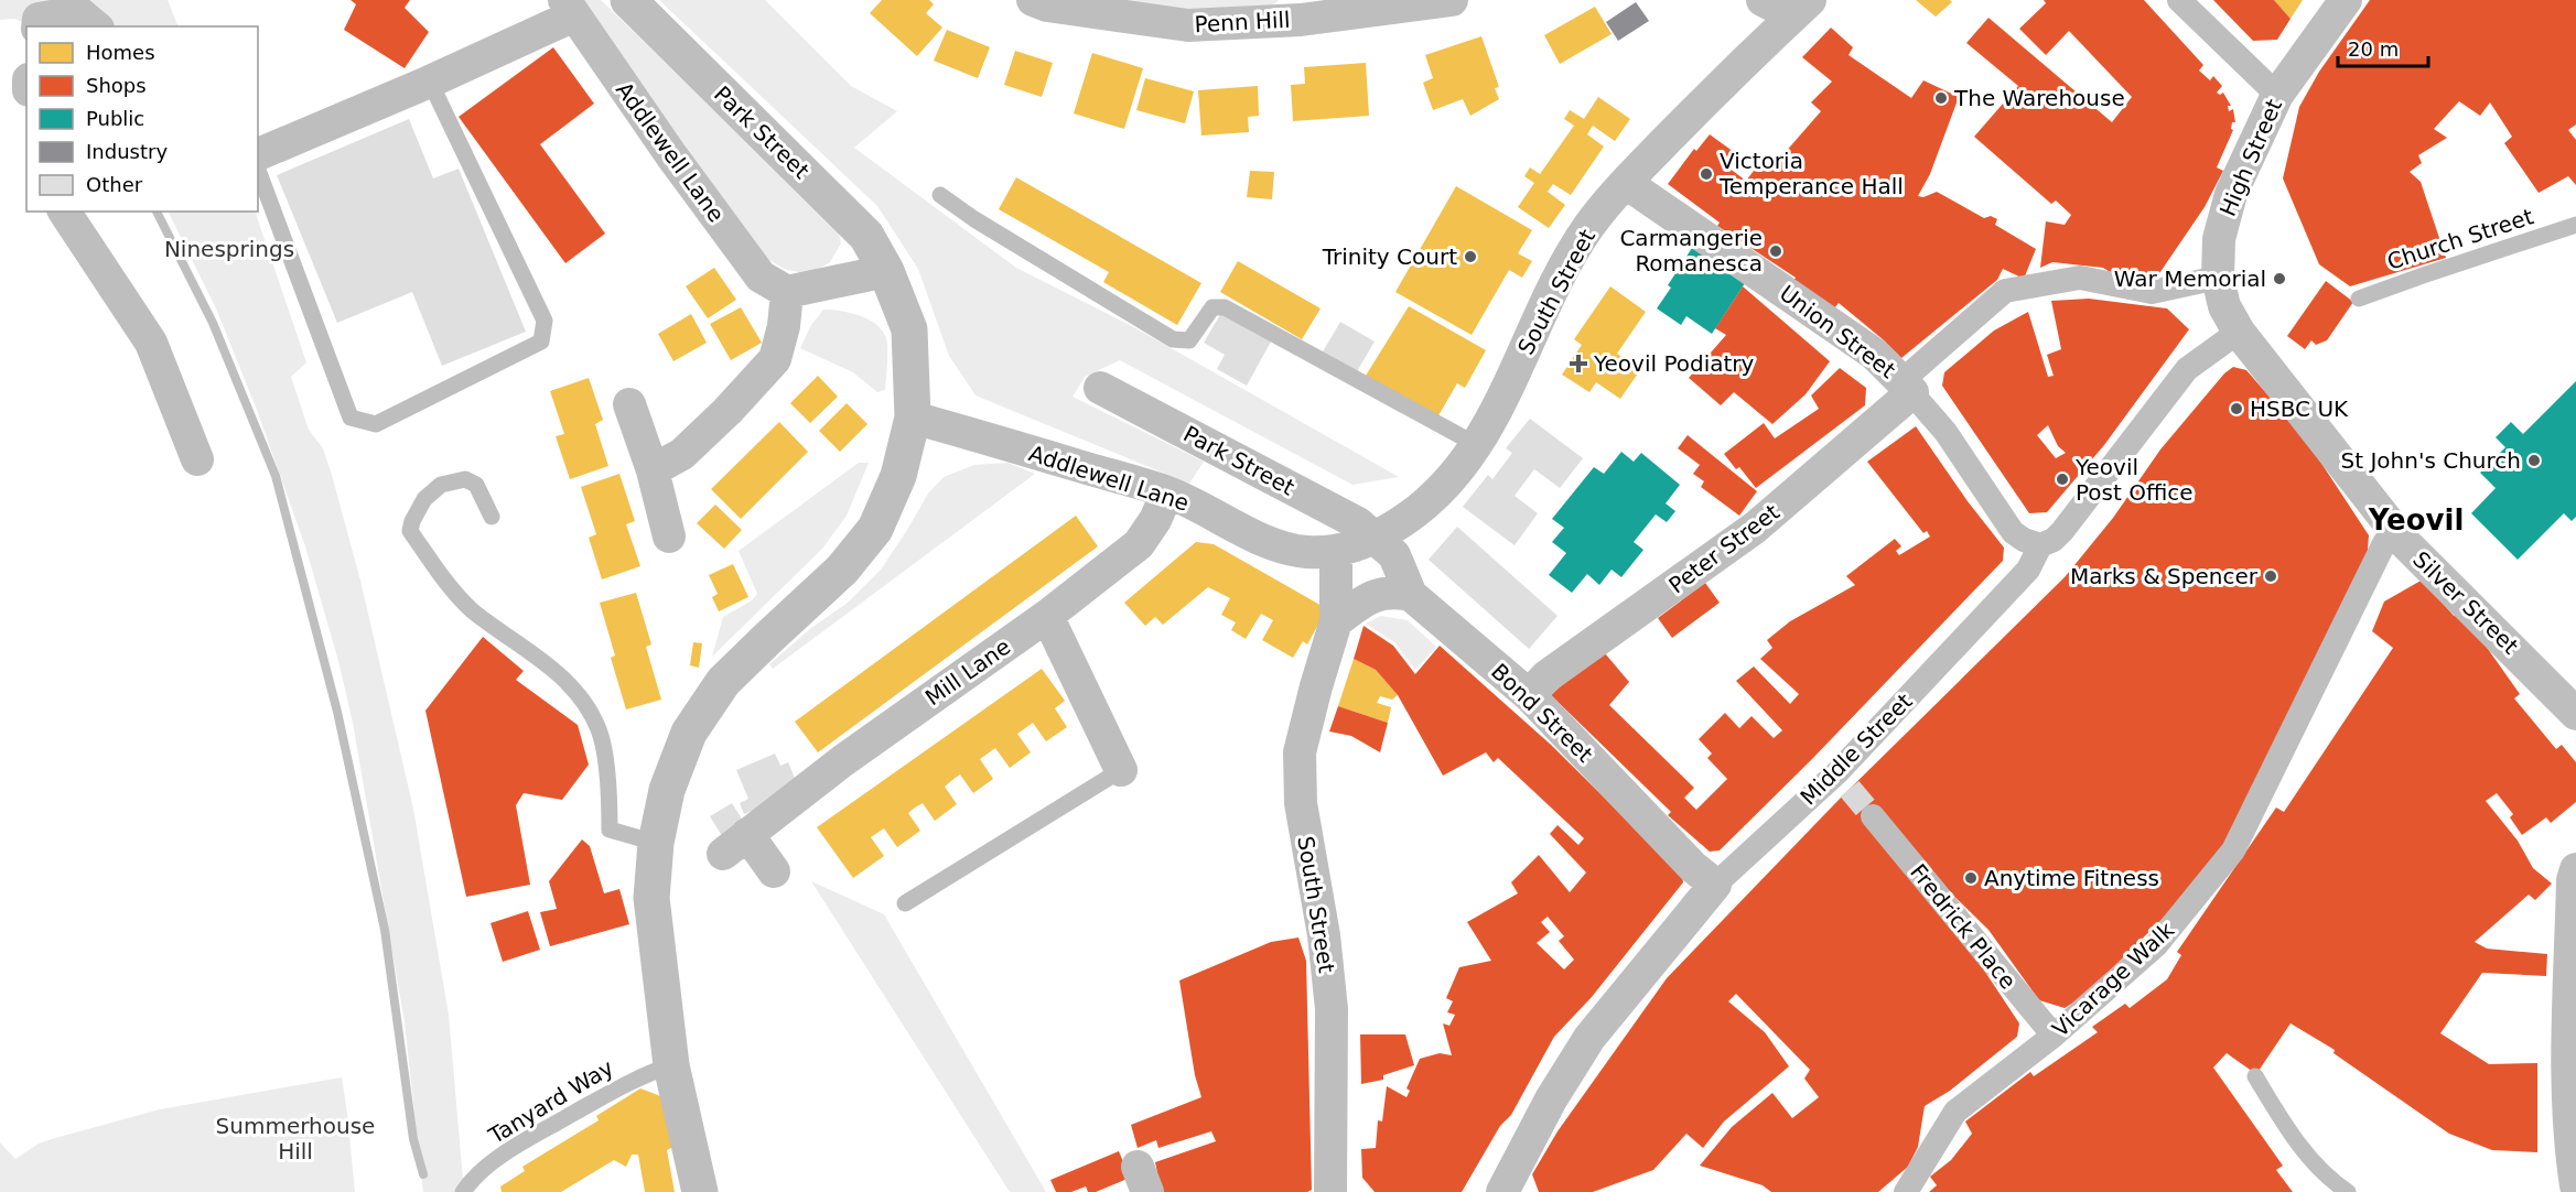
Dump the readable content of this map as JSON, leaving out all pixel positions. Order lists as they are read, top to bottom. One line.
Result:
{"streets":{"street":["Penn Hill","Park Street","Addlewell Lane","High Street","South Street","Union Street","Peter Street","Silver Street","Mill Lane","Bond Street","Middle Street","Fredrick Place","Vicarage Walk"],"lane":["Church Street","Tanyard Way"]},"crossings":[["Park Street","Addlewell Lane"],["Park Street","South Street"],["Park Street","Bond Street"],["Park Street","Tanyard Way"],["Addlewell Lane","South Street"],["Addlewell Lane","Mill Lane"],["Addlewell Lane","Bond Street"],["High Street","Silver Street"],["High Street","Middle Street"],["South Street","Union Street"],["South Street","Bond Street"],["Union Street","Peter Street"],["Union Street","Middle Street"],["Peter Street","Bond Street"],["Silver Street","Middle Street"],["Silver Street","Vicarage Walk"],["Bond Street","Middle Street"],["Fredrick Place","Vicarage Walk"]],"districts":["Yeovil"],"parks":["Ninesprings","Summerhouse Hill"],"places":{"other":["The Warehouse","Victoria Temperance Hall","Carmangerie Romanesca","Trinity Court","War Memorial","HSBC UK","St John's Church","Yeovil Post Office","Marks & Spencer","Anytime Fitness"],"health":["Yeovil Podiatry"]},"legend":["Homes","Shops","Public","Industry","Other"],"scale_bar":"20 m"}
